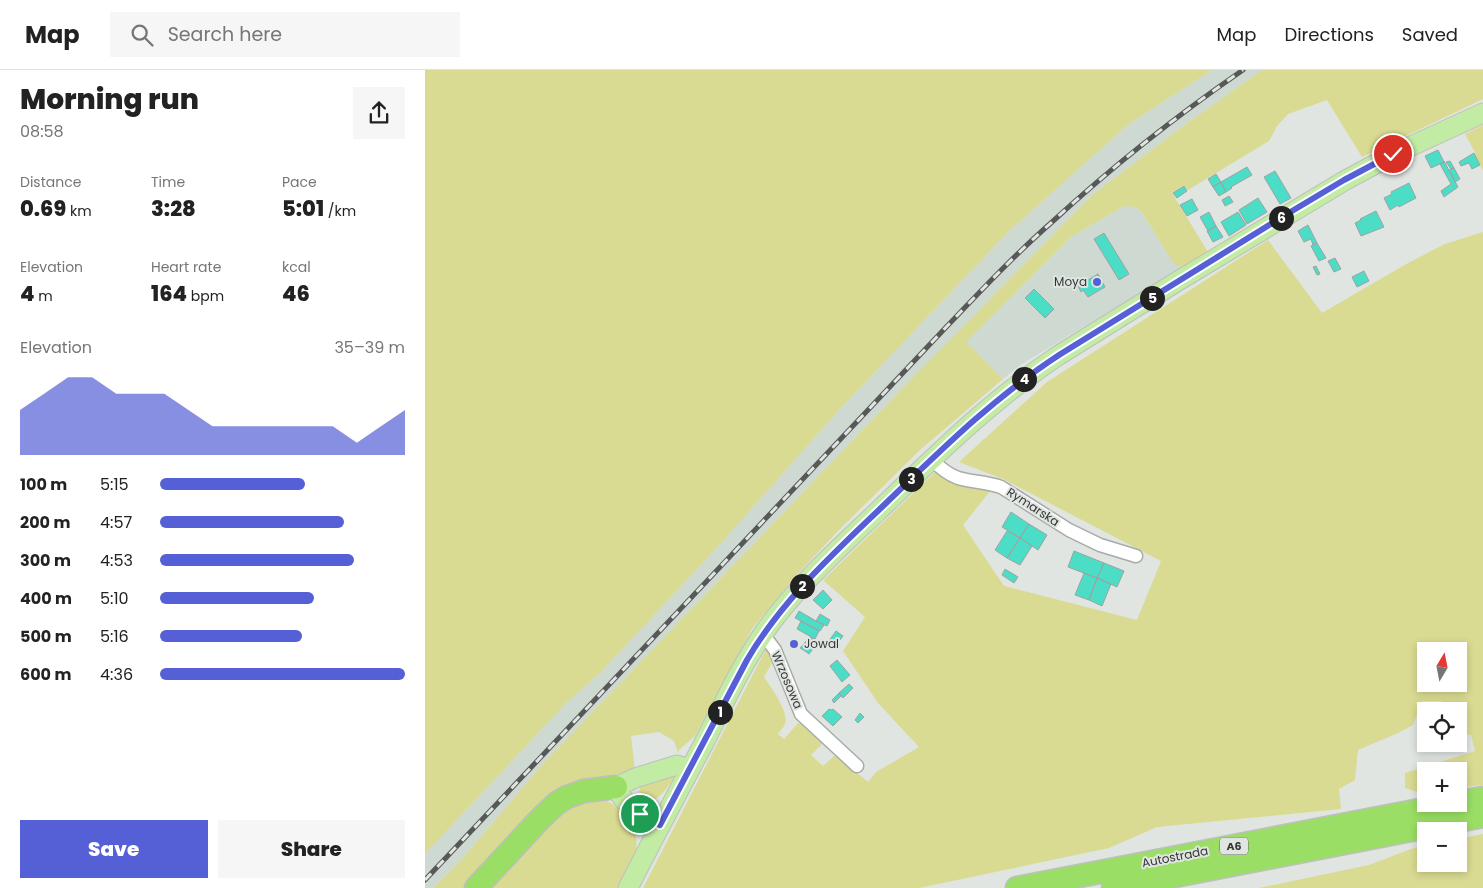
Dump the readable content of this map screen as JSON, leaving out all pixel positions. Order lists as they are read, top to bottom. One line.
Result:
{"streets":{"highway":["A6","Autostrada"],"street":["Rymarska","Wrzosowa"]},"places":["Moya","Jowal"],"north":"top","page":{"header":"Map","search":"Search here","nav":["Map","Directions","Saved"],"heading":["Morning run","08:58"],"stats":[["Distance","0.69 km"],["Time","3:28"],["Pace","5:01 /km"],["Elevation","4 m"],["Heart rate","164 bpm"],["kcal","46"]],"pins":["6","5","4","3","2","1"],"chart":["Elevation","35–39 m"],"list":[{"name":"100 m","note":"5:15"},{"name":"200 m","note":"4:57"},{"name":"300 m","note":"4:53"},{"name":"400 m","note":"5:10"},{"name":"500 m","note":"5:16"},{"name":"600 m","note":"4:36"}],"map_buttons":["+","−"],"buttons":["Save","Share"]}}
